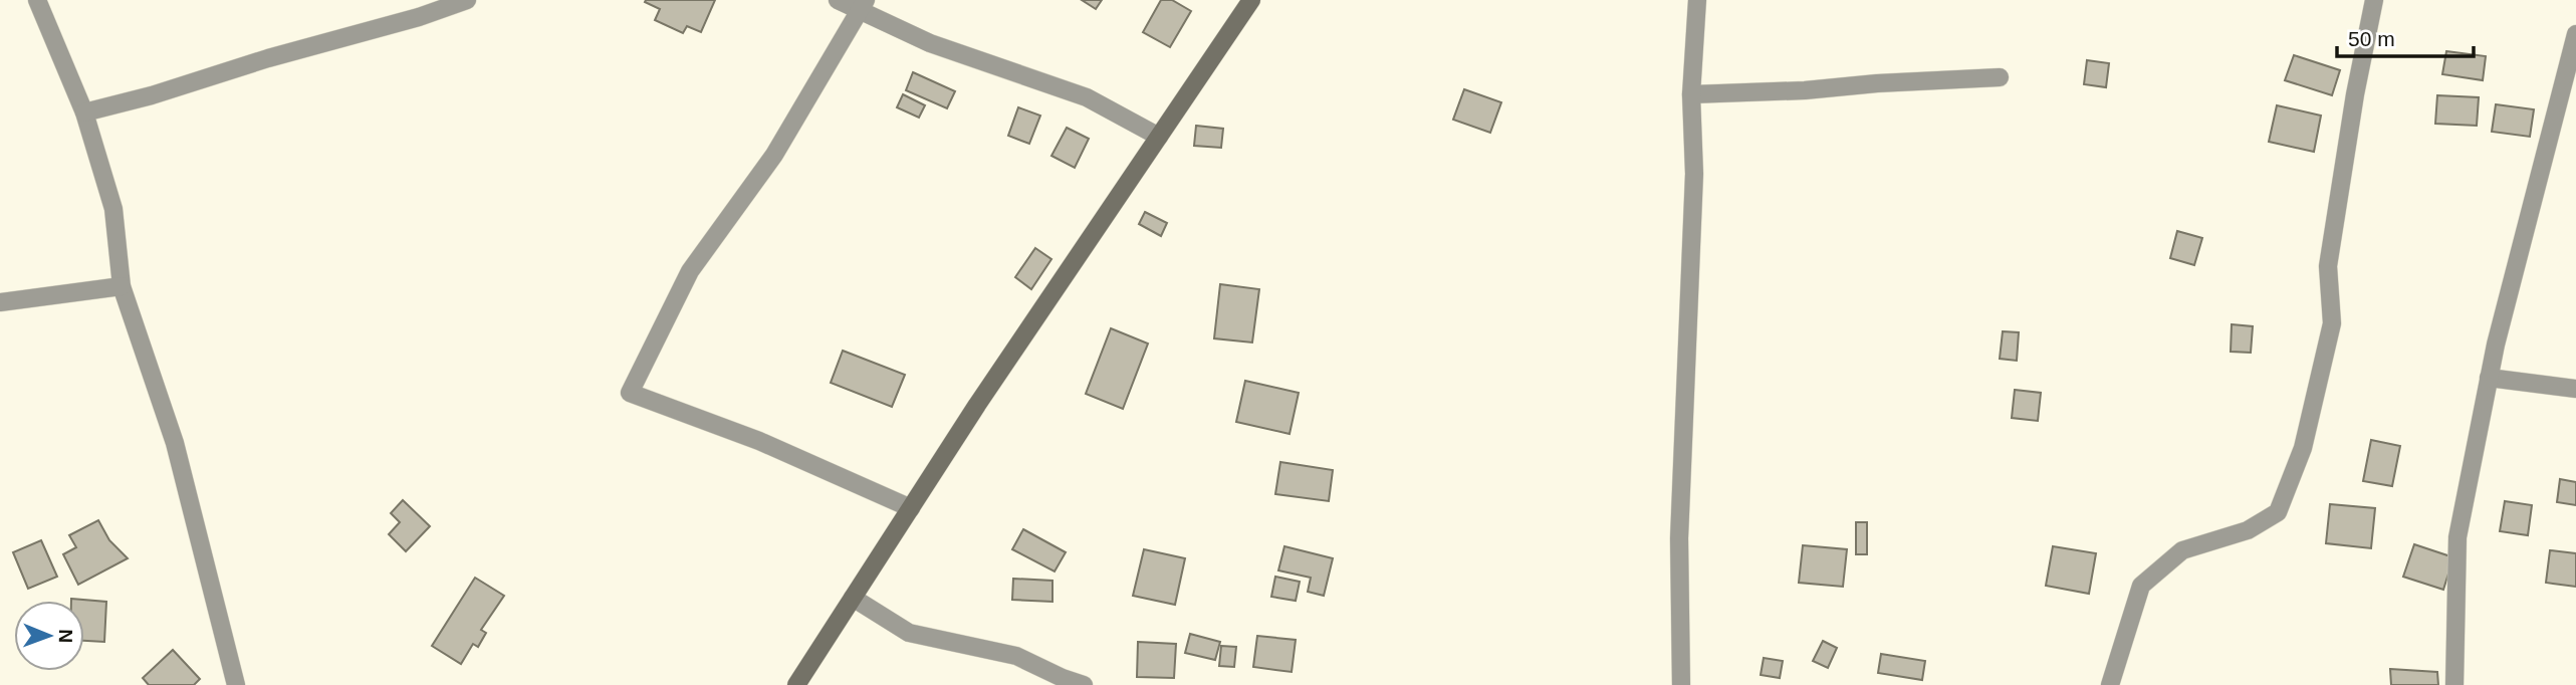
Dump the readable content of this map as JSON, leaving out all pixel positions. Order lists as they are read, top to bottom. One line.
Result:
{"scale_bar":"50 m","north":"right"}
